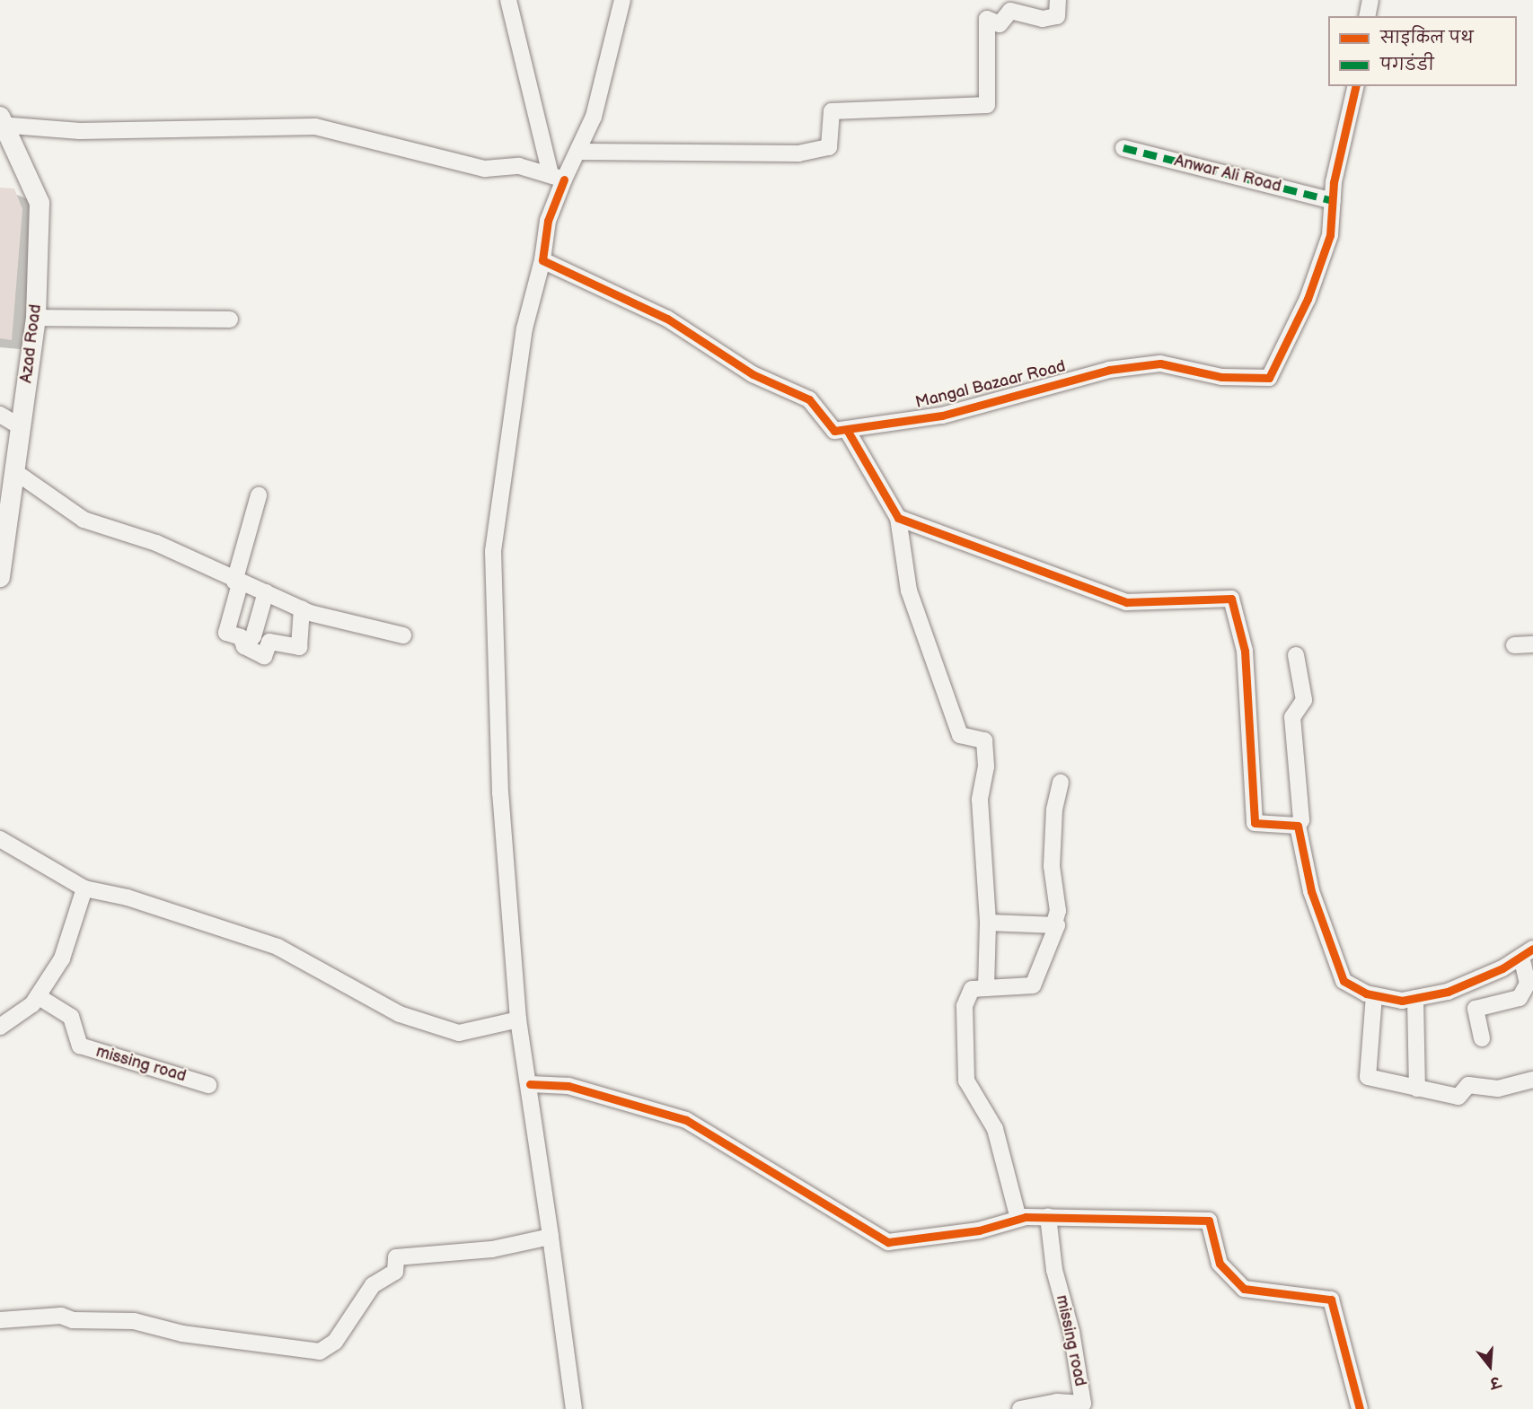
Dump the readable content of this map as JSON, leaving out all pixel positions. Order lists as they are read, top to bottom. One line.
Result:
{"streets":{"main road":["Azad Road"],"street":["Anwar Ali Road","Mangal Bazaar Road","missing road"]},"crossings":[["Anwar Ali Road","Mangal Bazaar Road"]],"legend":["साइकिल पथ","पगडंडी"],"north":"bottom"}
